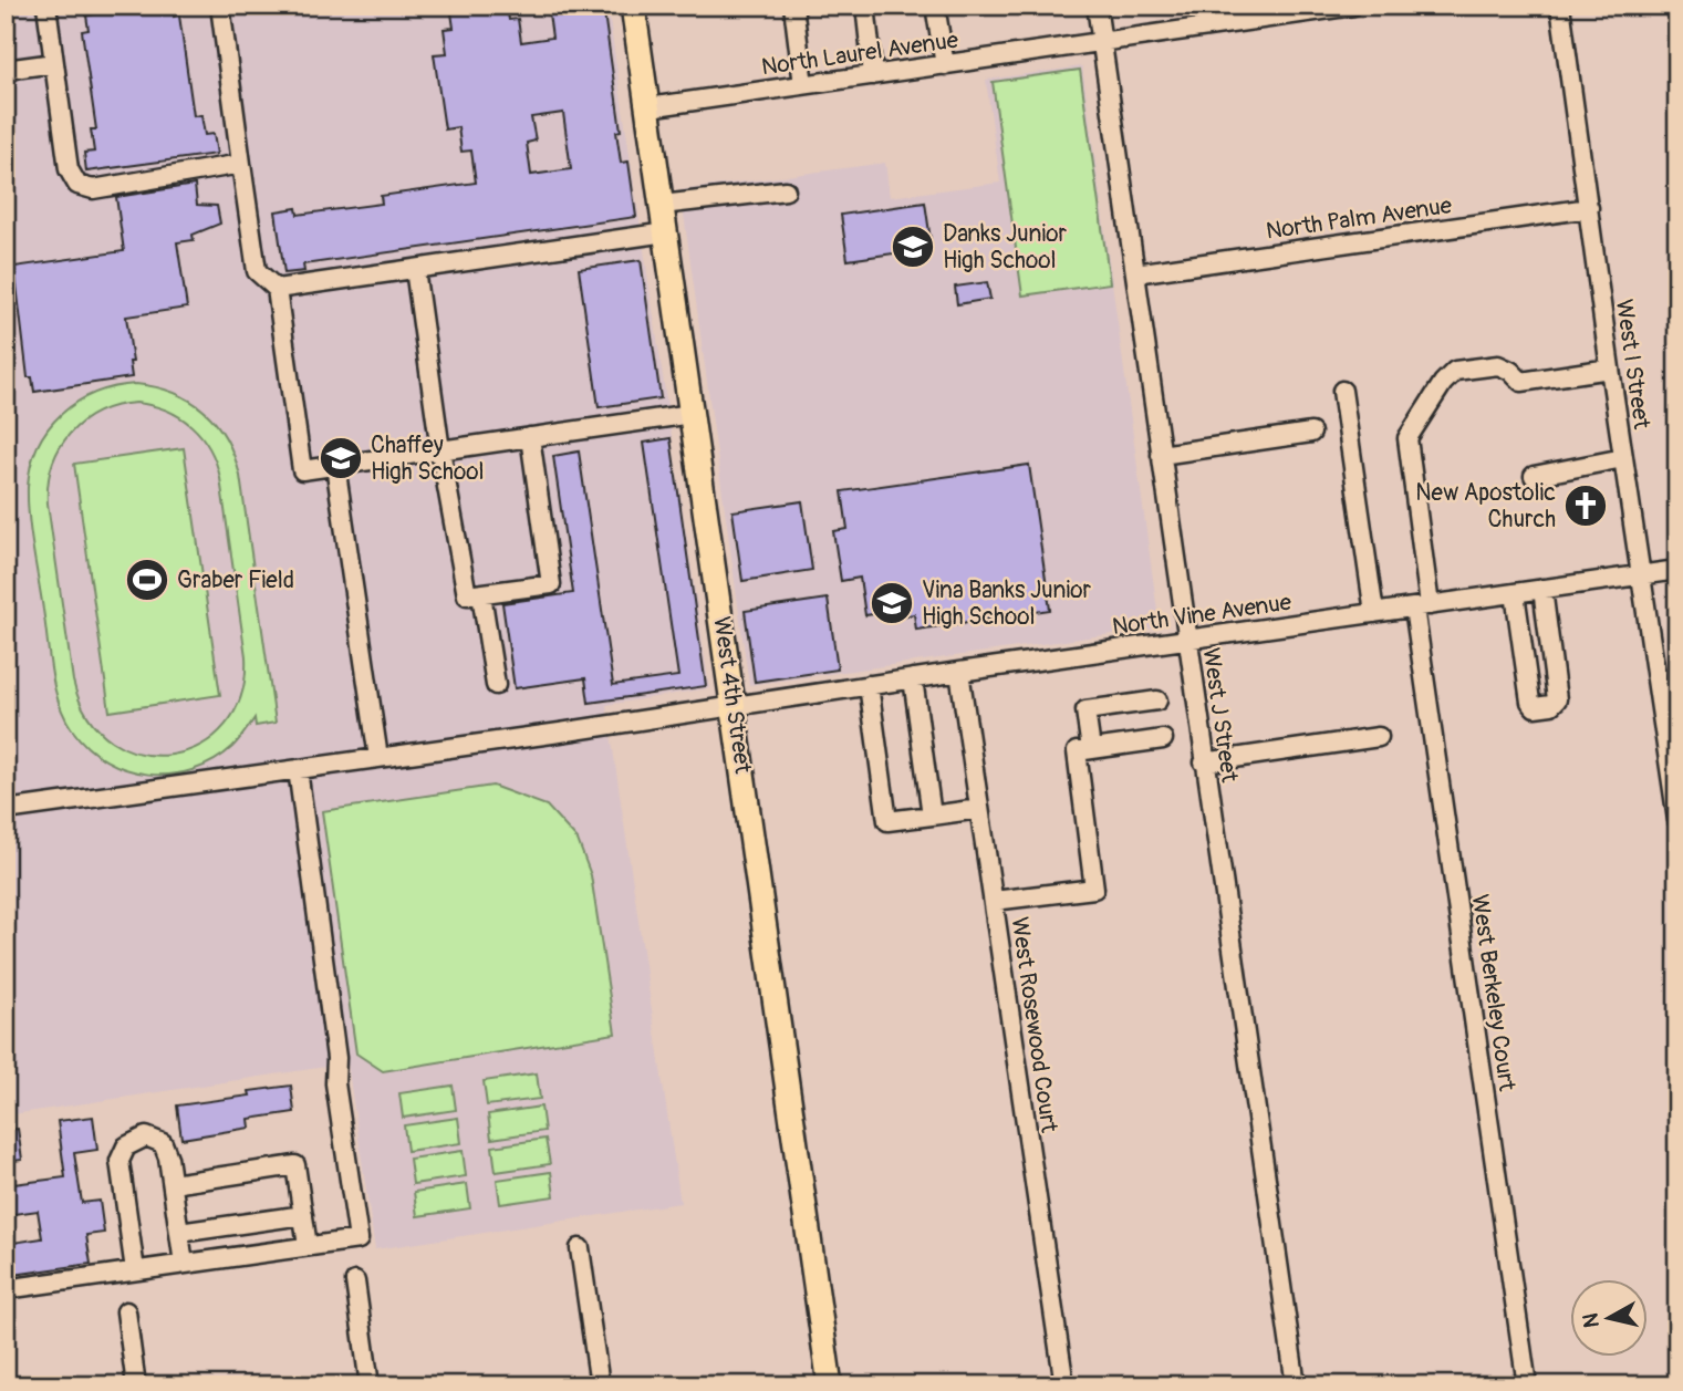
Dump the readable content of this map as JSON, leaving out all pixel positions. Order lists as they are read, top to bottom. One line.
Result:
{"streets":{"main road":["West 4th Street"],"street":["North Laurel Avenue","North Palm Avenue","West I Street","North Vine Avenue","West J Street","West Berkeley Court","West Rosewood Court"]},"crossings":[["North Laurel Avenue","West 4th Street"],["North Laurel Avenue","West J Street"],["North Palm Avenue","West I Street"],["North Palm Avenue","West J Street"],["West I Street","North Vine Avenue"],["West I Street","West Berkeley Court"],["North Vine Avenue","West 4th Street"],["North Vine Avenue","West J Street"],["North Vine Avenue","West Berkeley Court"],["North Vine Avenue","West Rosewood Court"]],"places":{"school or university":["Danks Junior High School","Chaffey High School","Vina Banks Junior High School"],"church":["New Apostolic Church"],"sports":["Graber Field"]},"north":"left"}
